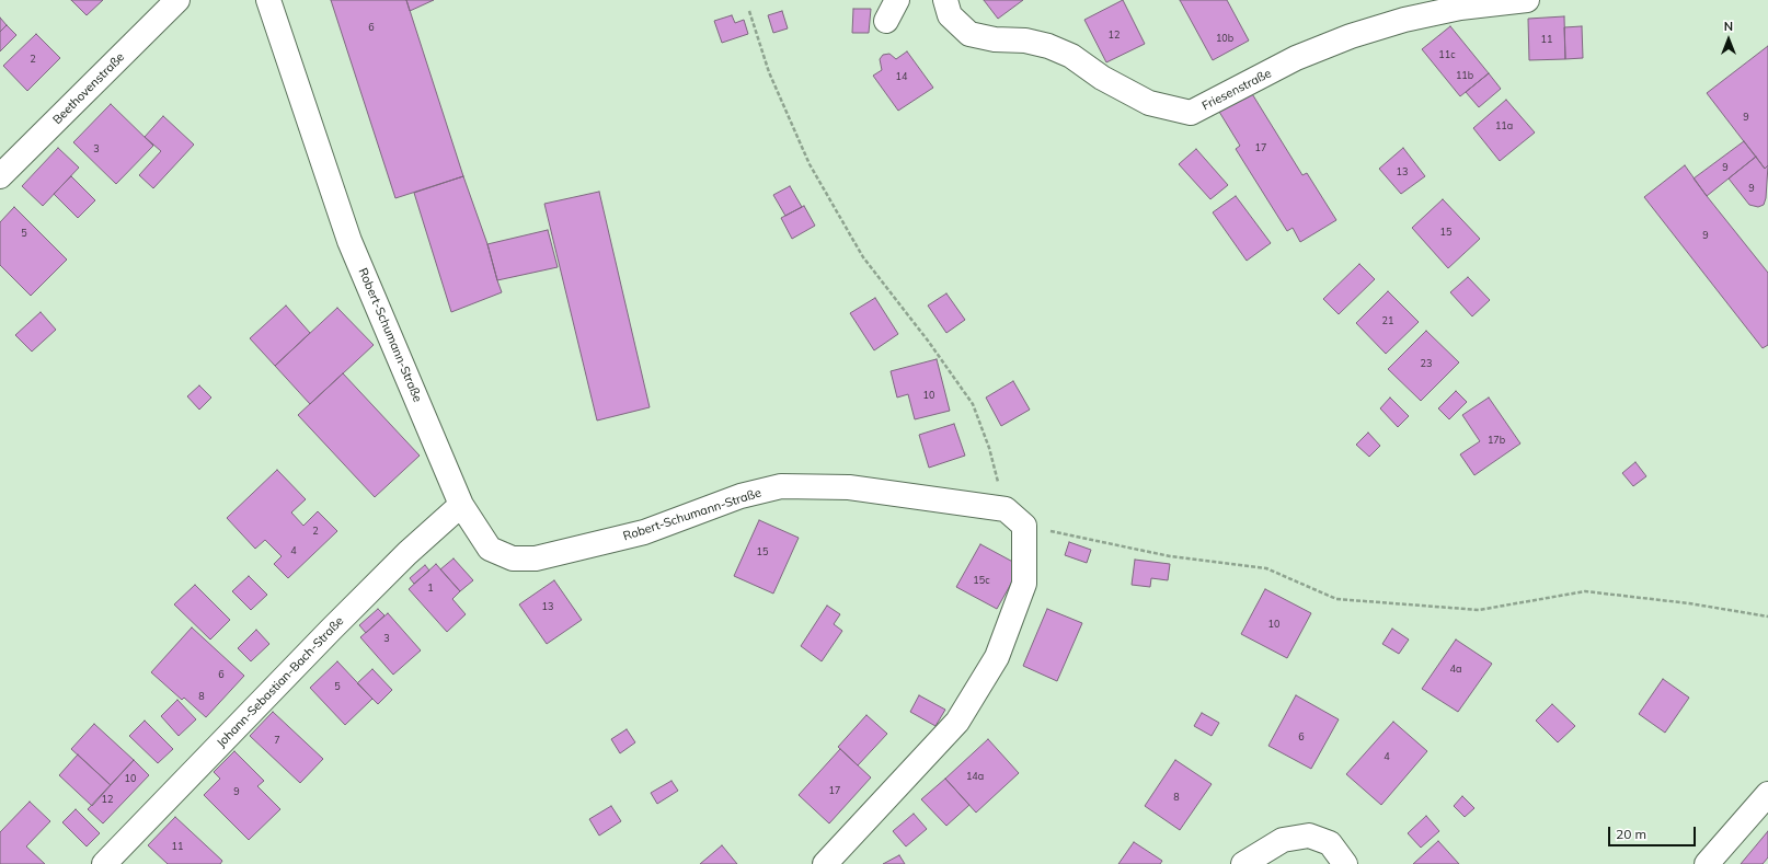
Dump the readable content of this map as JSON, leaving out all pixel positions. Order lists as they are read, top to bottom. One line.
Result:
{"streets":{"street":["Beethovenstraße","Friesenstraße","Robert-Schumann-Straße","Johann-Sebastian-Bach-Straße"]},"crossings":[["Robert-Schumann-Straße","Johann-Sebastian-Bach-Straße"]],"house_numbers":["6","12","10b","11","11c","2","11b","14","9","11a","17","3","9","13","9","15","5","9","21","23","10","17b","2","4","15","15c","1","13","10","3","4a","6","5","8","6","7","4","14a","10","17","9","8","12","11"],"scale_bar":"20 m","north":"top"}
